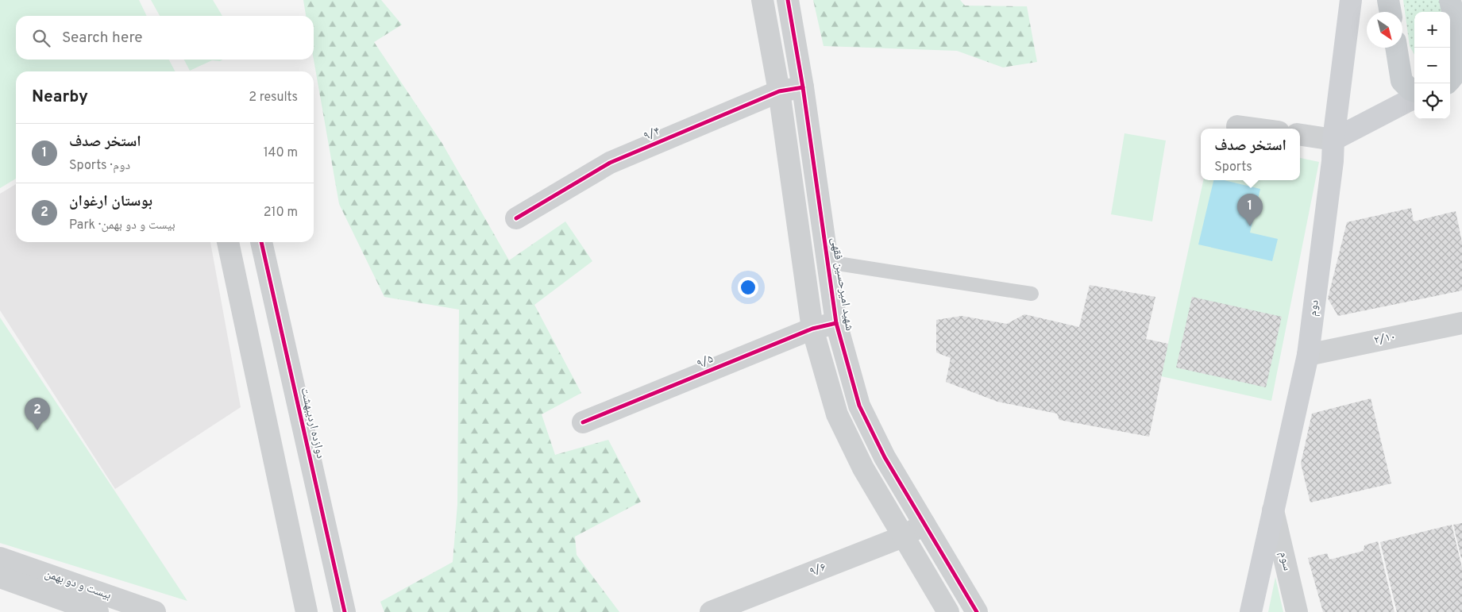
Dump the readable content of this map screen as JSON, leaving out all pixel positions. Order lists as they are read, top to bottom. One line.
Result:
{"streets":{"main road":["دوم"],"street":["۹/۴","شهید امیرحسین فقهی","۲/۱۰","۹/۵","دوازده اردیبهشت","سوم","۹/۶","بیست و دو بهمن"]},"crossings":[["۹/۴","شهید امیرحسین فقهی"],["شهید امیرحسین فقهی","۹/۵"],["شهید امیرحسین فقهی","۹/۶"],["دوم","۲/۱۰"],["دوم","سوم"]],"north":"bottom right","page":{"map_buttons":["+","−"],"search":"Search here","heading":["Nearby","2 results"],"list":[{"mark":"1","name":"استخر صدف","note":"Sports · دوم","value":"140 m"},{"mark":"2","name":"بوستان ارغوان","note":"Park · بیست و دو بهمن","value":"210 m"}],"popup":["استخر صدف","Sports"],"pins":["1","2"]}}
